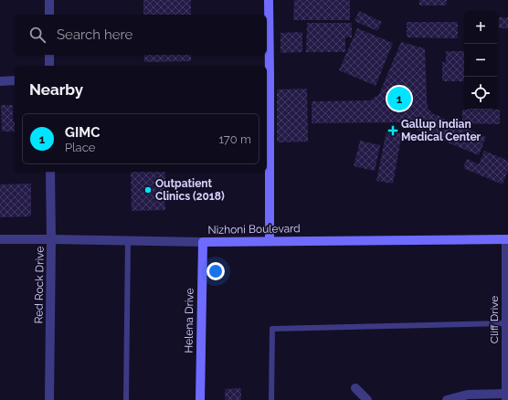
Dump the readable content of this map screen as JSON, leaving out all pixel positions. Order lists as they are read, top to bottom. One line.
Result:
{"streets":{"main road":["Nizhoni Boulevard","Helena Drive"],"street":["Red Rock Drive","Cliff Drive"]},"crossings":[["Nizhoni Boulevard","Red Rock Drive"],["Nizhoni Boulevard","Cliff Drive"],["Nizhoni Boulevard","Helena Drive"]],"places":{"health":["Gallup Indian Medical Center"],"other":["Outpatient Clinics (2018)"]},"page":{"map_buttons":["+","−"],"search":"Search here","heading":"Nearby","pins":"1","list":[{"mark":"1","name":"GIMC","note":"Place","value":"170 m"}]}}
